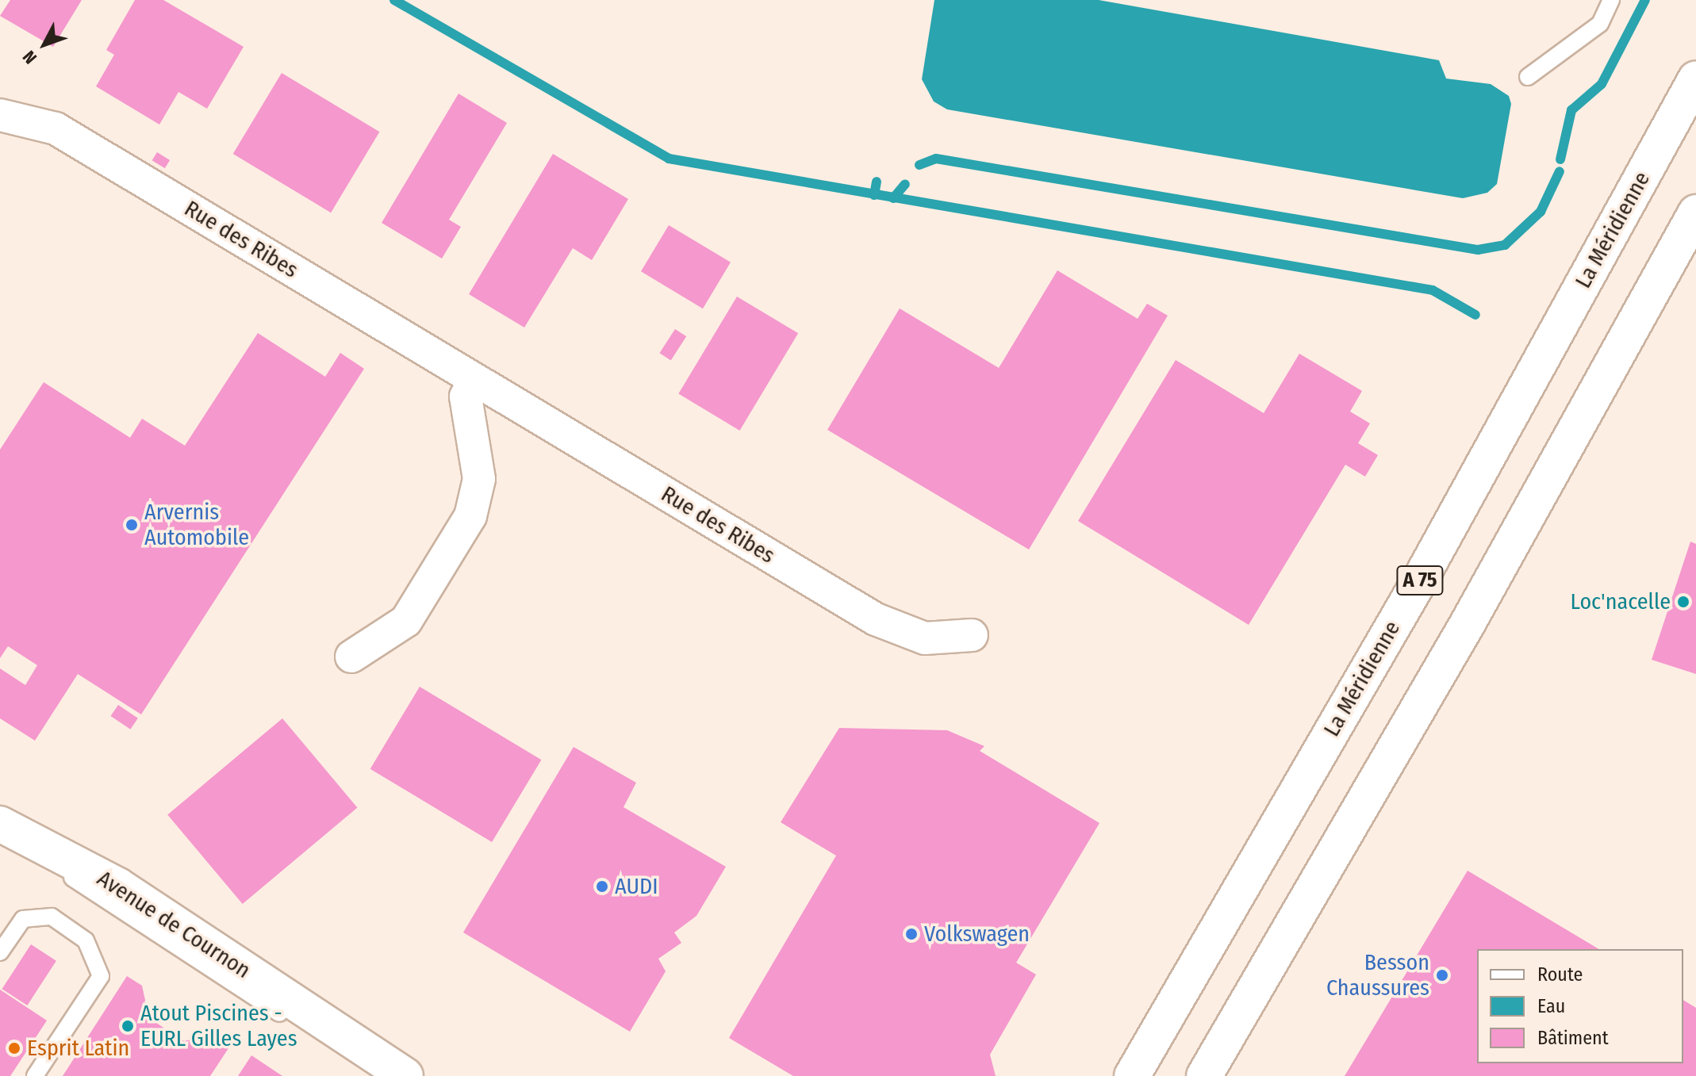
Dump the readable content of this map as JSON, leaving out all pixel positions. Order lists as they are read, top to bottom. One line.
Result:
{"streets":{"main road":["La Méridienne","A 75","Avenue de Cournon"],"street":["Rue des Ribes"]},"places":["Arvernis Automobile","Loc'nacelle","AUDI","Volkswagen","Besson Chaussures","Atout Piscines - EURL Gilles Layes","Esprit Latin"],"legend":["Route","Eau","Bâtiment"],"north":"bottom left"}
